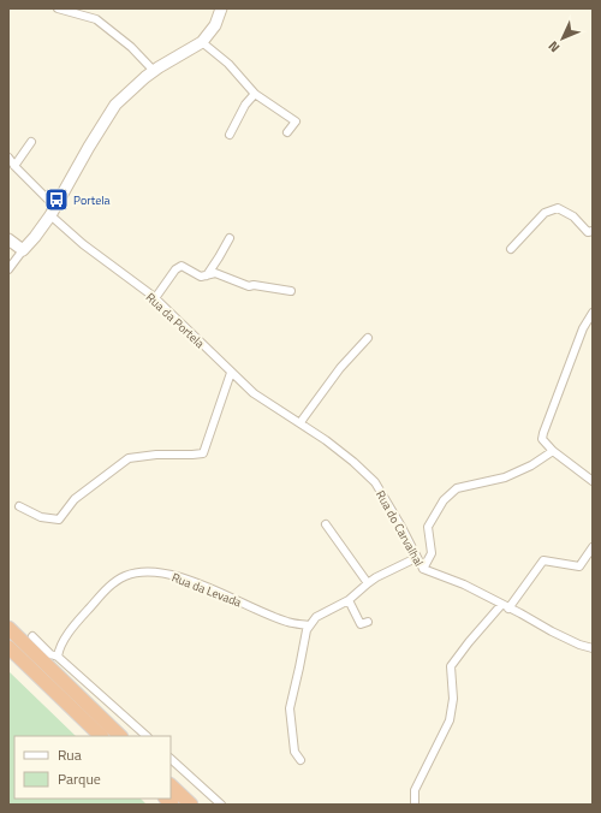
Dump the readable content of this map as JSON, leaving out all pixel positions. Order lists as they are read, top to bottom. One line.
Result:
{"streets":{"street":["Rua da Portela","Rua do Carvalhal","Rua da Levada"]},"crossings":[["Rua da Portela","Rua do Carvalhal"]],"places":{"bus stop":["Portela"]},"legend":["Rua","Parque"],"north":"bottom left"}
